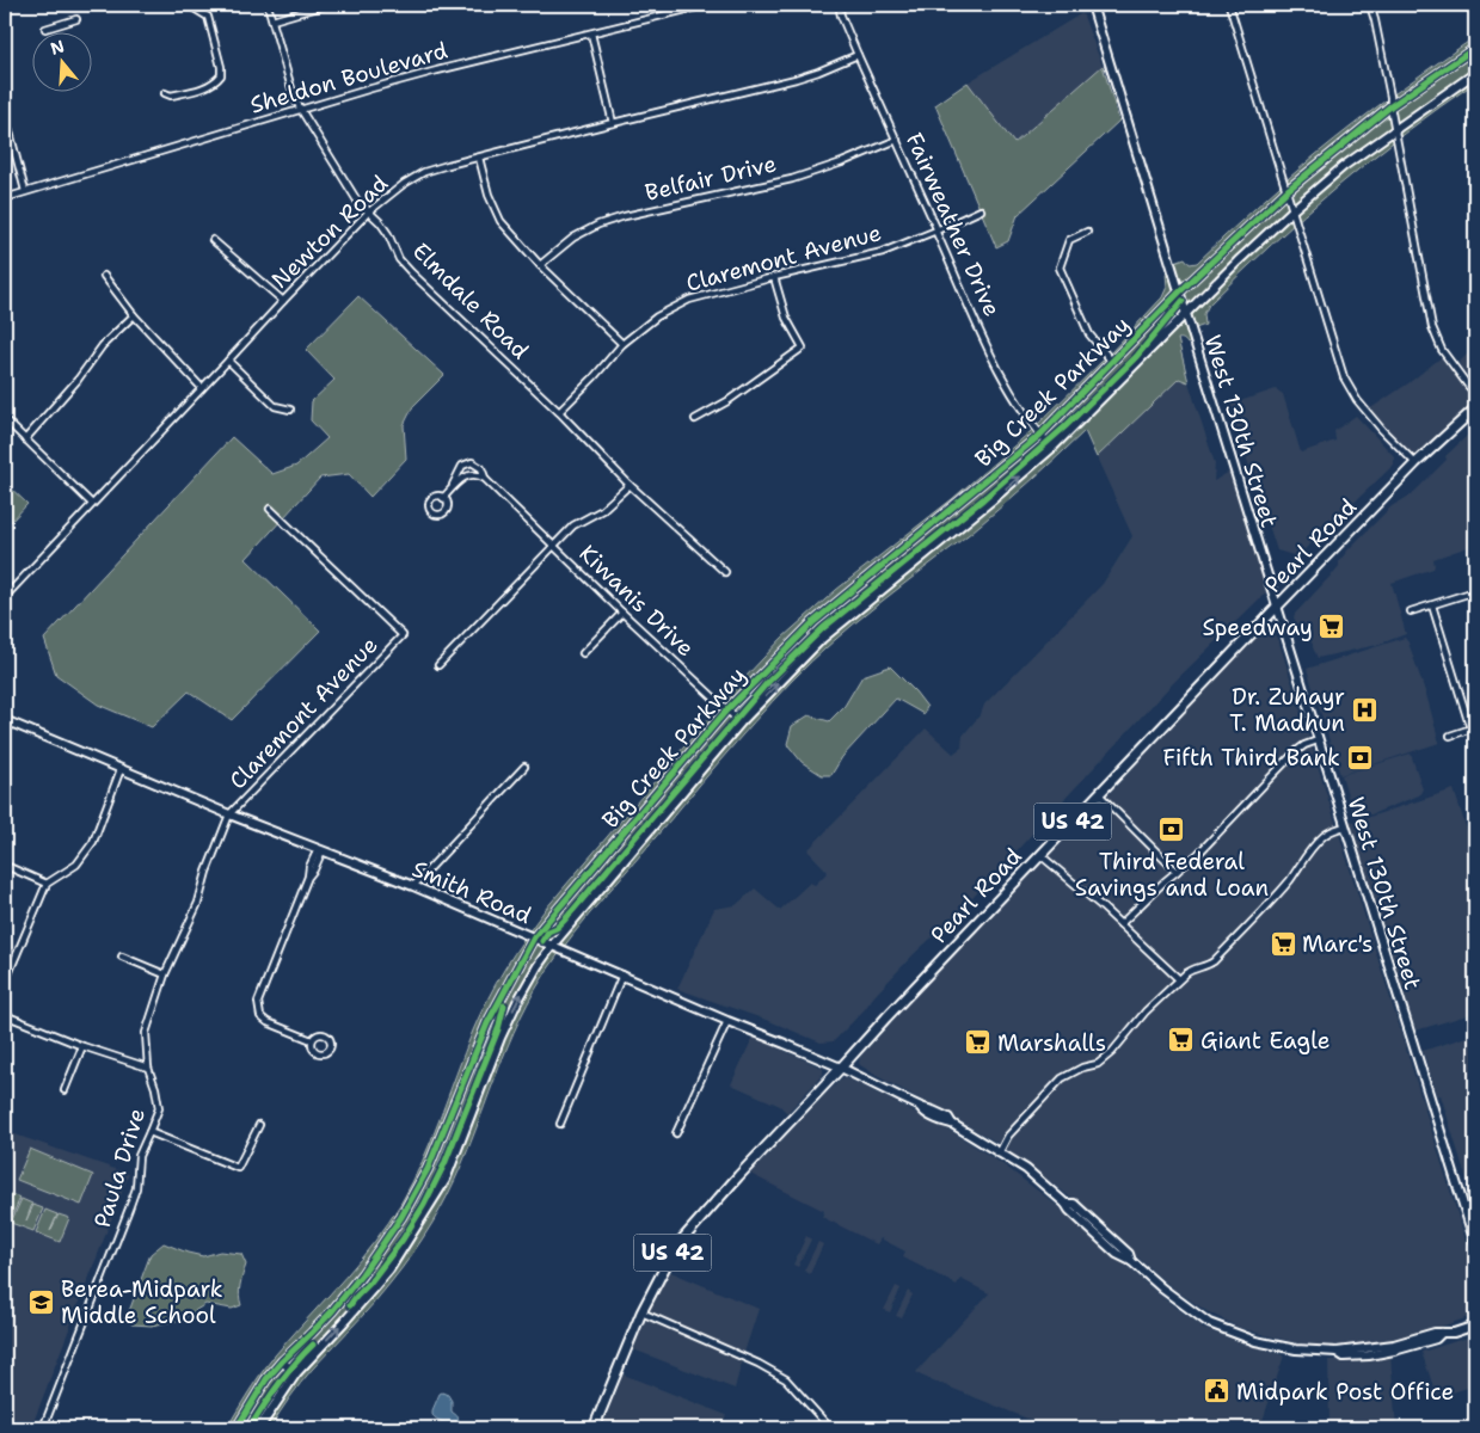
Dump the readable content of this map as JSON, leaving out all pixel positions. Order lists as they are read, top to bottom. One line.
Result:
{"streets":{"main road":["Pearl Road","US 42"],"street":["Sheldon Boulevard","Belfair Drive","Fairweather Drive","Newton Road","Claremont Avenue","Elmdale Road","Big Creek Parkway","West 130th Street","Kiwanis Drive","Smith Road","Paula Drive"]},"crossings":[["Sheldon Boulevard","Elmdale Road"],["Belfair Drive","Fairweather Drive"],["Fairweather Drive","Newton Road"],["Fairweather Drive","Claremont Avenue"],["Fairweather Drive","Big Creek Parkway"],["Newton Road","Elmdale Road"],["Claremont Avenue","Elmdale Road"],["Claremont Avenue","Smith Road"],["Claremont Avenue","Paula Drive"],["Big Creek Parkway","West 130th Street"],["Big Creek Parkway","Kiwanis Drive"],["Big Creek Parkway","Smith Road"],["West 130th Street","Pearl Road"],["Pearl Road","Smith Road"],["Smith Road","Paula Drive"]],"places":{"supermarket":["Speedway","Marc's","Giant Eagle","Marshalls"],"hospital":["Dr. Zuhayr T. Madhun"],"bank":["Fifth Third Bank","Third Federal Savings and Loan"],"school or university":["Berea-Midpark Middle School"],"public building":["Midpark Post Office"]},"north":"top"}
